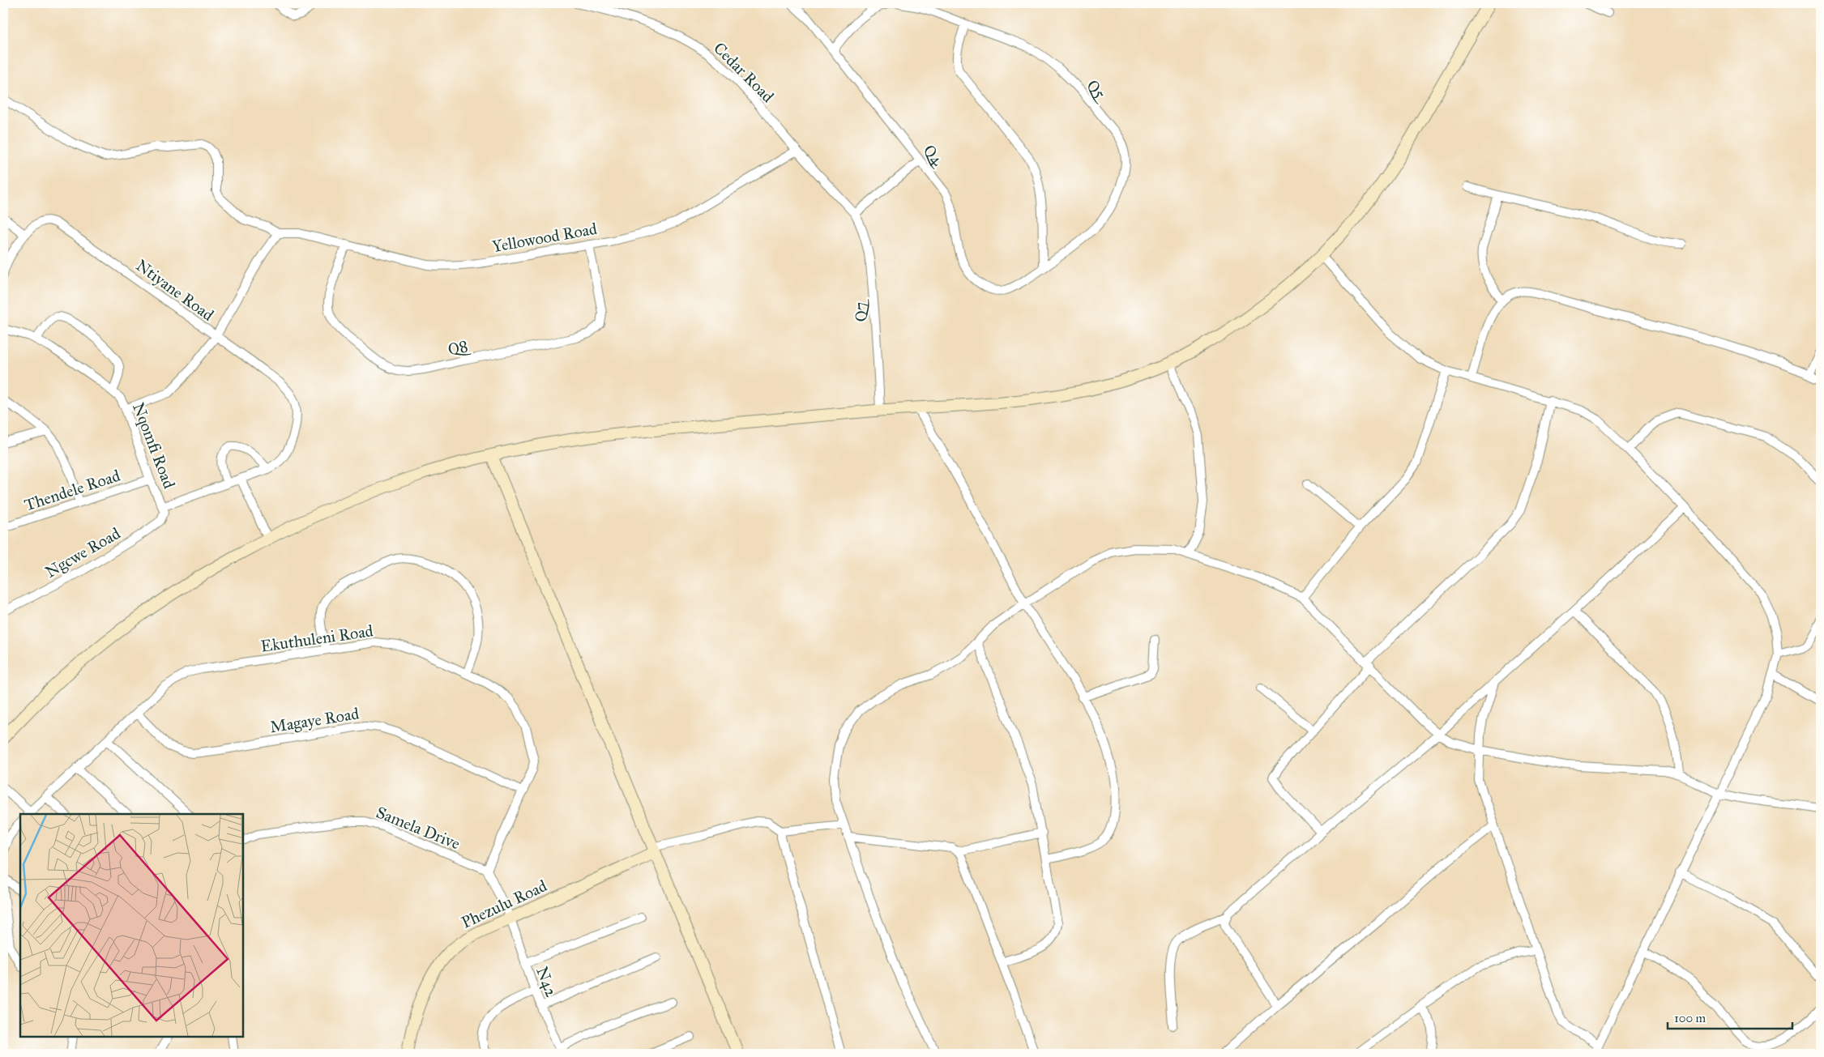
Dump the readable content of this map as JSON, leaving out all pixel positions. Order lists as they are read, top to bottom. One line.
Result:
{"streets":{"street":["Cedar Road","Q5","Q4","Yellowood Road","Ntiyane Road","Q7","Q8","Nqomfi Road","Thendele Road","Ngcwe Road","Ekuthuleni Road","Magaye Road","Samela Drive","Phezulu Road","N42"]},"crossings":[["Cedar Road","Yellowood Road"],["Cedar Road","Q7"],["Q5","Q4"],["Yellowood Road","Q8"],["Ntiyane Road","Nqomfi Road"],["Nqomfi Road","Thendele Road"],["Nqomfi Road","Ngcwe Road"],["Ekuthuleni Road","Magaye Road"],["Ekuthuleni Road","Samela Drive"],["Phezulu Road","N42"]],"scale_bar":"100 m"}
